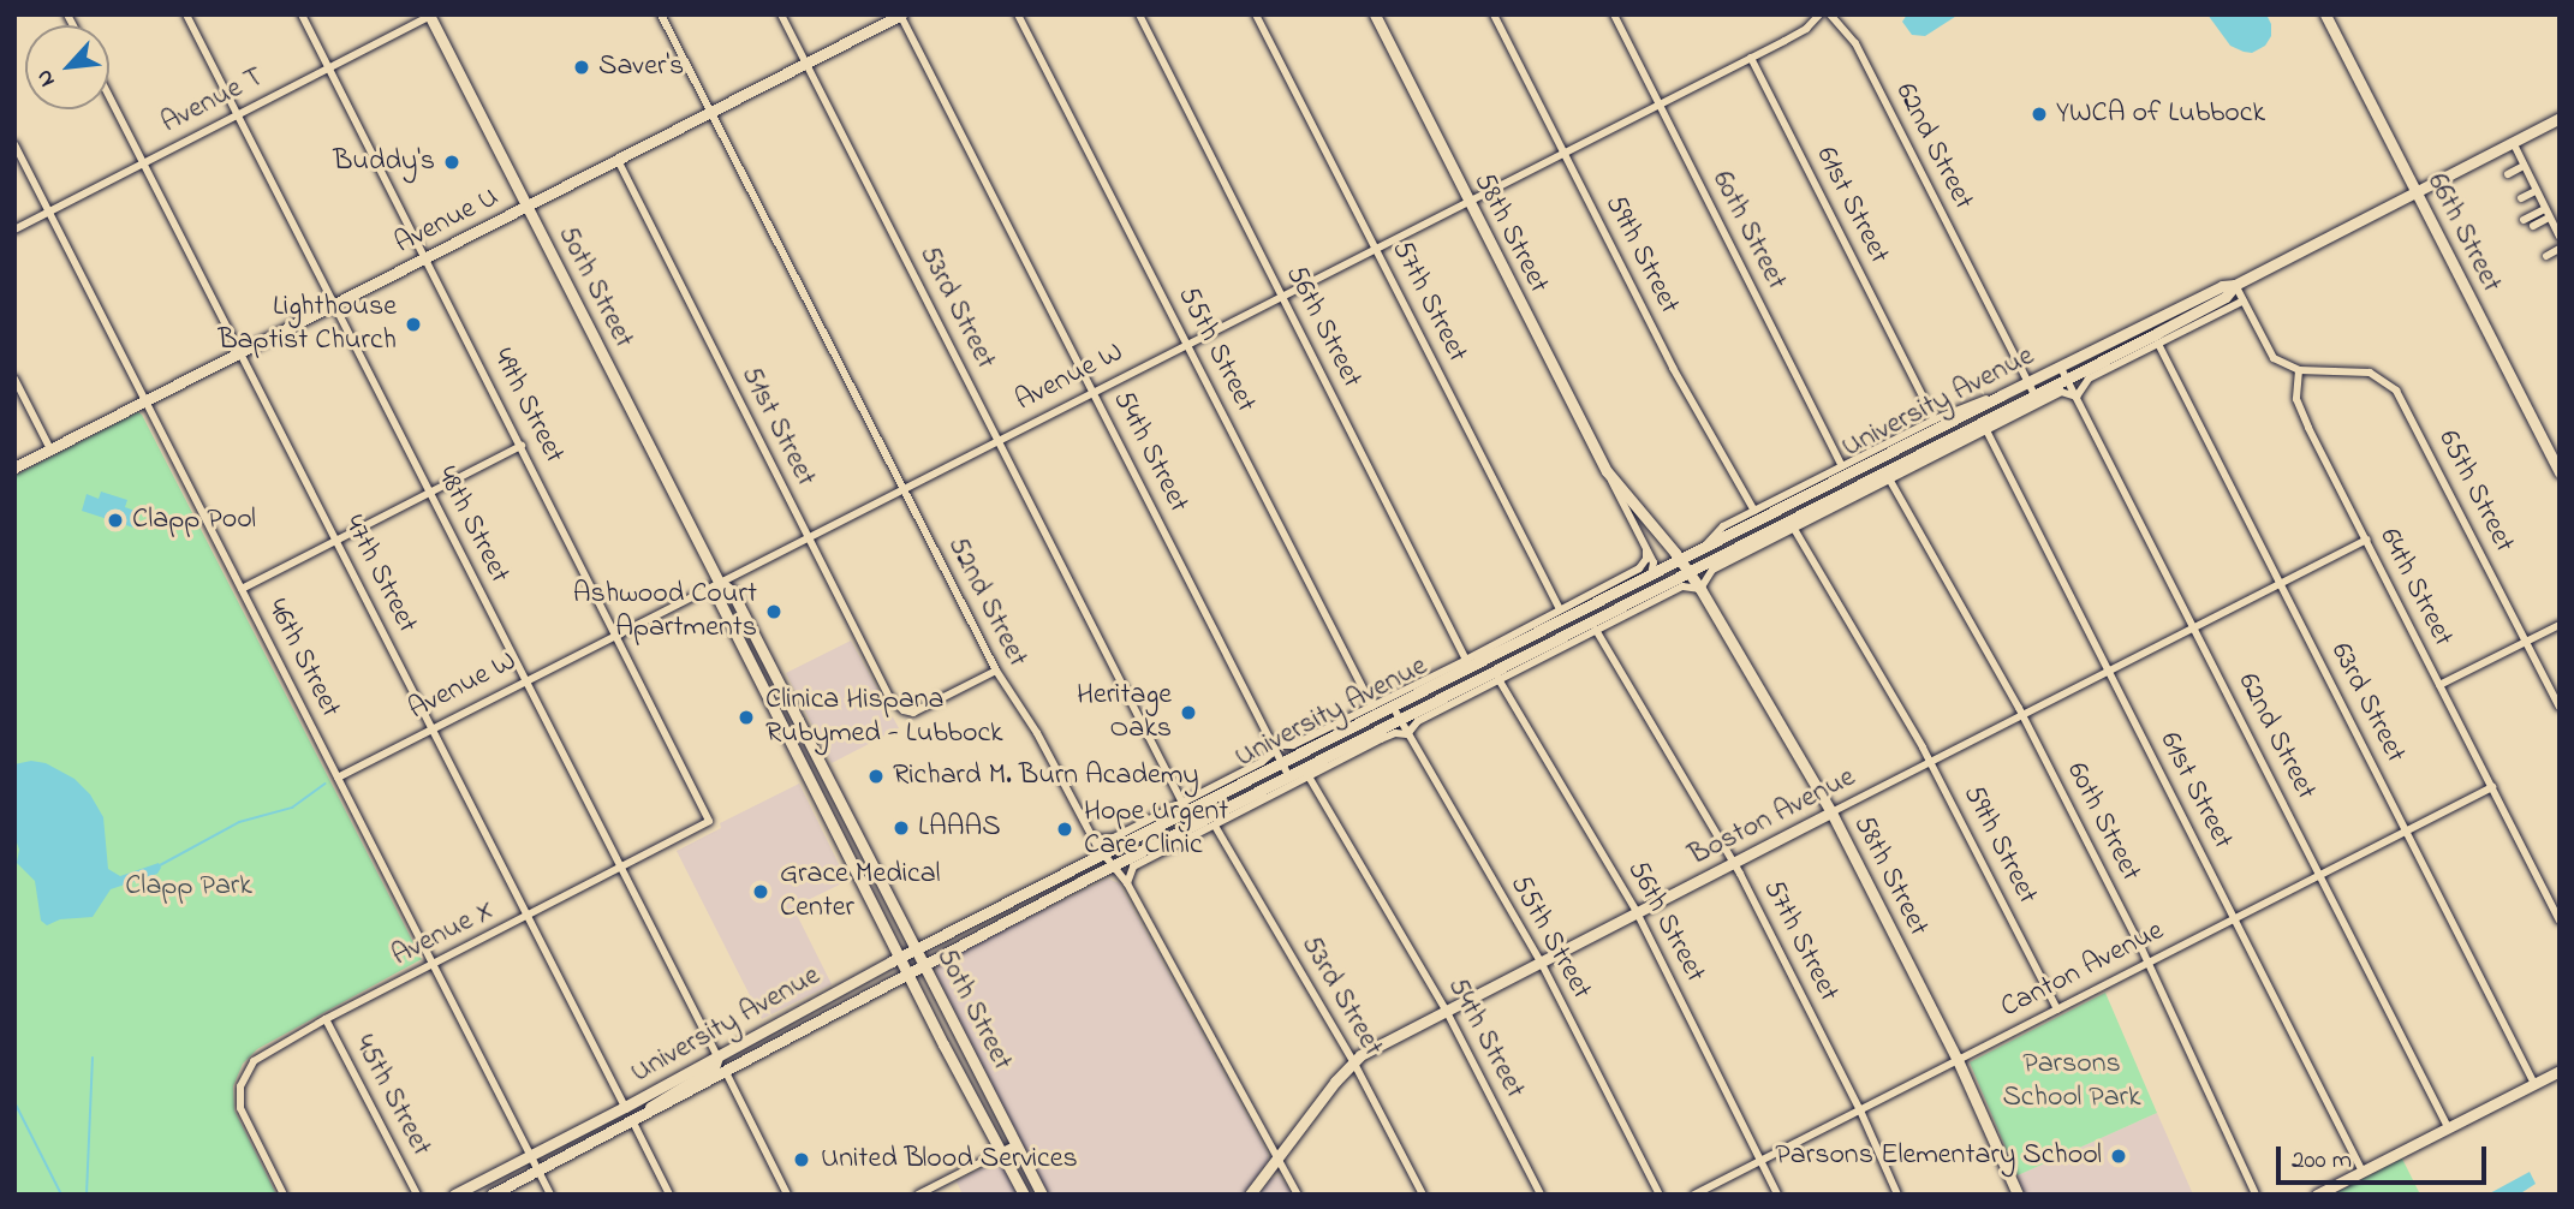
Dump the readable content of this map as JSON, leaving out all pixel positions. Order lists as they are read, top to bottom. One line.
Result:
{"streets":{"main road":["Avenue U","58th Street","66th Street","50th Street","University Avenue","Boston Avenue"],"street":["Avenue T","62nd Street","61st Street","60th Street","59th Street","57th Street","53rd Street","56th Street","55th Street","Avenue W","49th Street","51st Street","54th Street","65th Street","48th Street","47th Street","64th Street","52nd Street","46th Street","63rd Street","Avenue X","Canton Avenue","45th Street"]},"crossings":[["Avenue T","50th Street"],["Avenue T","49th Street"],["Avenue T","48th Street"],["Avenue T","47th Street"],["Avenue T","46th Street"],["62nd Street","University Avenue"],["62nd Street","Boston Avenue"],["62nd Street","Canton Avenue"],["61st Street","Avenue W"],["61st Street","Boston Avenue"],["61st Street","Canton Avenue"],["Avenue U","50th Street"],["Avenue U","53rd Street"],["Avenue U","49th Street"],["Avenue U","51st Street"],["Avenue U","54th Street"],["Avenue U","48th Street"],["Avenue U","47th Street"],["Avenue U","52nd Street"],["Avenue U","46th Street"],["60th Street","Avenue W"],["60th Street","Boston Avenue"],["60th Street","Canton Avenue"],["58th Street","Avenue W"],["58th Street","University Avenue"],["58th Street","Boston Avenue"],["58th Street","Canton Avenue"],["66th Street","University Avenue"],["59th Street","Avenue W"],["59th Street","Boston Avenue"],["59th Street","Canton Avenue"],["50th Street","Avenue W"],["50th Street","University Avenue"],["57th Street","Avenue W"],["57th Street","Boston Avenue"],["57th Street","Canton Avenue"],["53rd Street","Avenue W"],["53rd Street","Boston Avenue"],["56th Street","Avenue W"],["56th Street","Boston Avenue"],["56th Street","Canton Avenue"],["55th Street","Avenue W"],["55th Street","University Avenue"],["55th Street","Boston Avenue"],["Avenue W","49th Street"],["Avenue W","51st Street"],["Avenue W","54th Street"],["Avenue W","48th Street"],["Avenue W","47th Street"],["Avenue W","52nd Street"],["Avenue W","46th Street"],["University Avenue","54th Street"],["University Avenue","48th Street"],["University Avenue","47th Street"],["University Avenue","52nd Street"],["University Avenue","46th Street"],["49th Street","Avenue X"],["51st Street","52nd Street"],["54th Street","Boston Avenue"],["65th Street","64th Street"],["48th Street","Avenue X"],["47th Street","Avenue X"],["64th Street","Boston Avenue"],["64th Street","Canton Avenue"],["52nd Street","Boston Avenue"],["46th Street","Avenue X"],["63rd Street","Boston Avenue"],["63rd Street","Canton Avenue"],["Avenue X","45th Street"]],"parks":["Clapp Park","Parsons School Park"],"places":["Saver's","YWCA of Lubbock","Buddy's","Lighthouse Baptist Church","Clapp Pool","Ashwood Court Apartments","Heritage Oaks","Clinica Hispana Rubymed - Lubbock","Richard M. Burn Academy","LAAAS","Hope Urgent Care Clinic","Grace Medical Center","Parsons Elementary School","United Blood Services"],"scale_bar":"200 m","north":"bottom left"}
